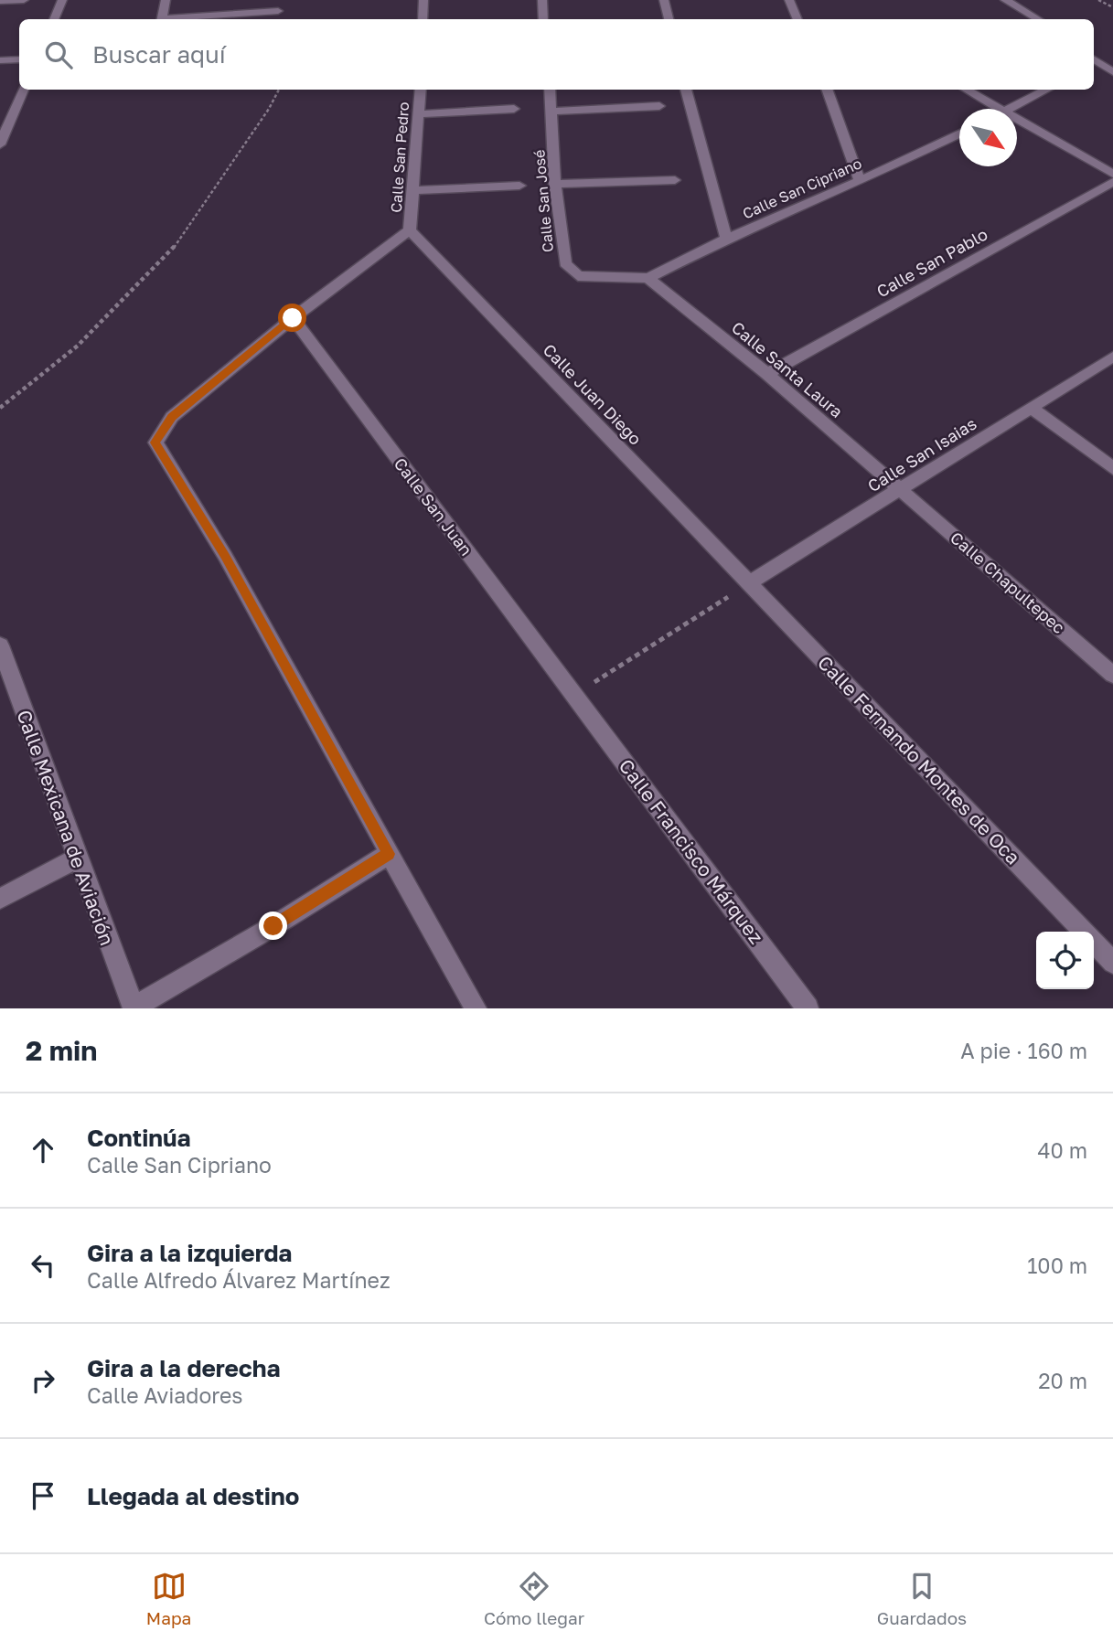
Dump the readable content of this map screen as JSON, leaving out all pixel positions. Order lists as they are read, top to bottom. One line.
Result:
{"streets":{"street":["Calle San Pedro","Calle San Cipriano","Calle San José","Calle San Pablo","Calle Santa Laura","Calle Juan Diego","Calle San Isaias","Calle San Juan","Calle Chapultepec","Calle Fernando Montes de Oca","Calle Mexicana de Aviación","Calle Francisco Márquez"]},"crossings":[["Calle San Pedro","Calle Juan Diego"],["Calle San Cipriano","Calle San José"],["Calle San Cipriano","Calle Santa Laura"],["Calle San José","Calle Santa Laura"],["Calle San Pablo","Calle Santa Laura"],["Calle Santa Laura","Calle San Isaias"],["Calle Santa Laura","Calle Chapultepec"],["Calle Juan Diego","Calle San Isaias"],["Calle Juan Diego","Calle Fernando Montes de Oca"],["Calle San Isaias","Calle Chapultepec"],["Calle San Isaias","Calle Fernando Montes de Oca"],["Calle San Juan","Calle Francisco Márquez"]],"north":"bottom right","page":{"search":"Buscar aquí","heading":["2 min","A pie · 160 m"],"list":[["Continúa","Calle San Cipriano","40 m"],["Gira a la izquierda","Calle Alfredo Álvarez Martínez","100 m"],["Gira a la derecha","Calle Aviadores","20 m"],"Llegada al destino"],"nav":["Mapa","Cómo llegar","Guardados"]}}
